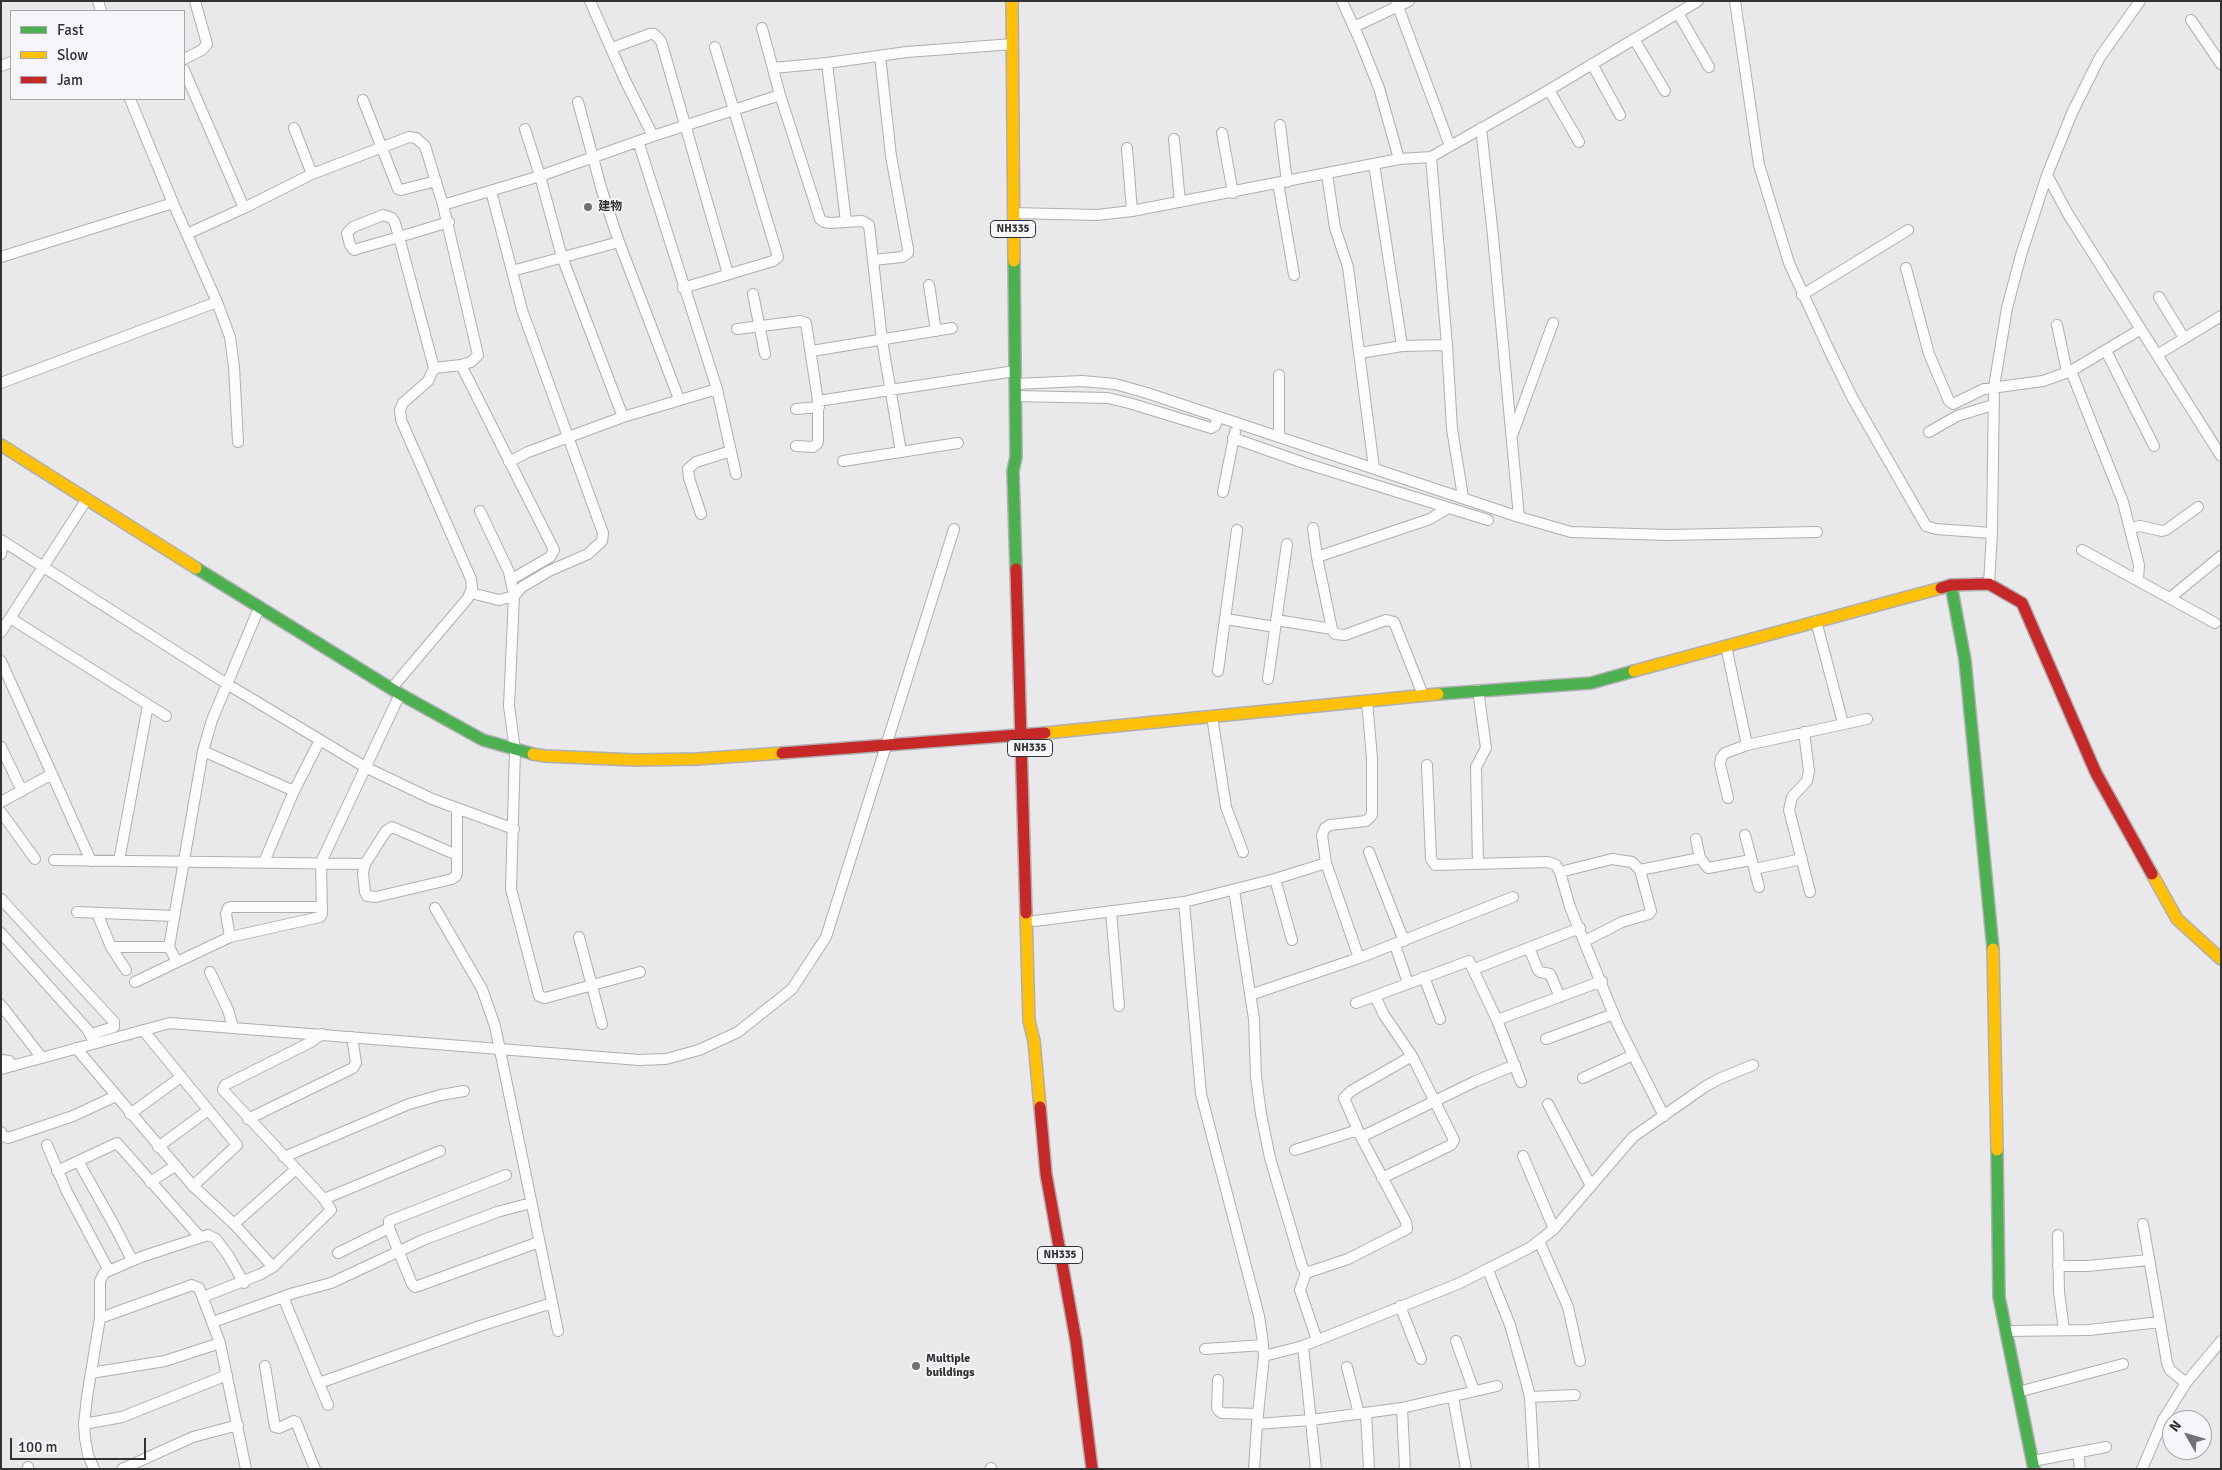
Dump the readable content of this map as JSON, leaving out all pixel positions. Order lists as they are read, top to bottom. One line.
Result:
{"streets":{"main road":["NH335"]},"places":["建物","Multiple buildings"],"legend":["Fast","Slow","Jam"],"scale_bar":"100 m","north":"top left"}
